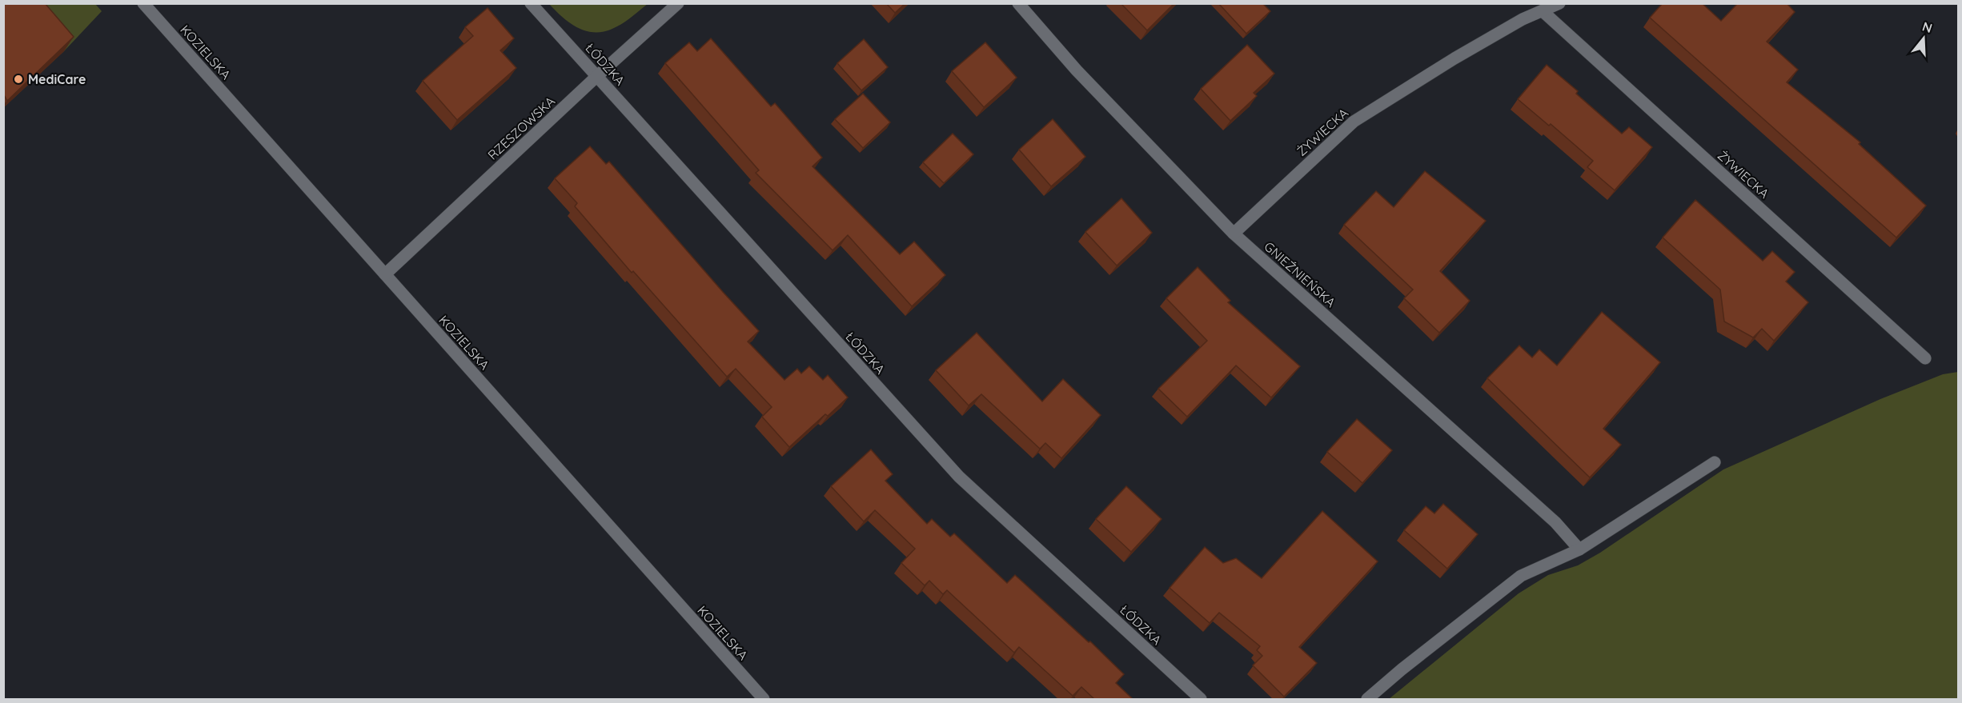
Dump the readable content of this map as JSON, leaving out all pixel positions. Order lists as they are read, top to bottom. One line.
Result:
{"streets":{"street":["KOZIELSKA","ŁÓDZKA","RZESZOWSKA","ŻYWIECKA","GNIEŹNIEŃSKA"]},"crossings":[["KOZIELSKA","RZESZOWSKA"],["ŁÓDZKA","RZESZOWSKA"],["ŻYWIECKA","GNIEŹNIEŃSKA"]],"places":["MediCare"],"north":"top"}
